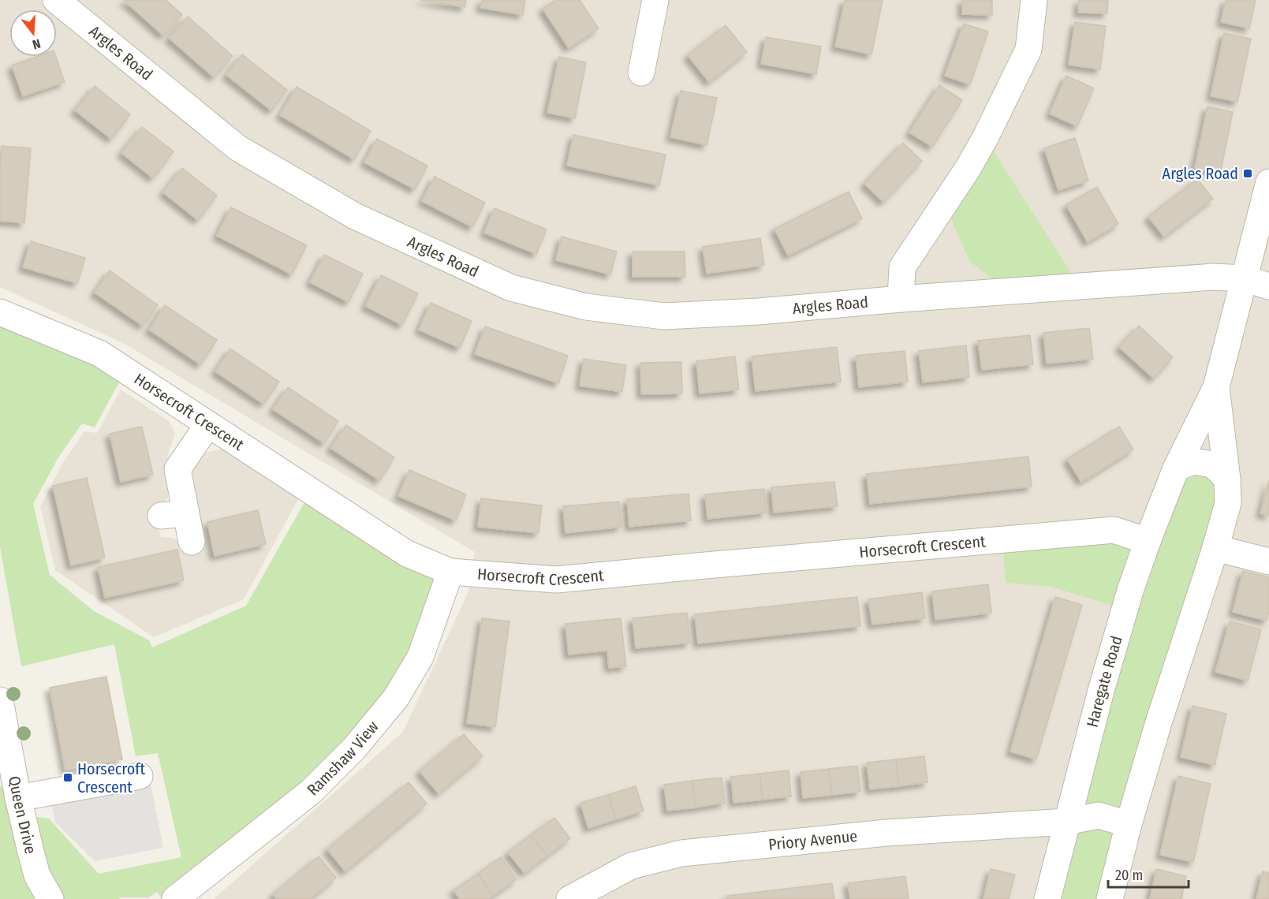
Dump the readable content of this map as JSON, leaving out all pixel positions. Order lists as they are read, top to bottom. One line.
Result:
{"streets":{"street":["Argles Road","Horsecroft Crescent","Haregate Road","Ramshaw View","Queen Drive","Priory Avenue"]},"crossings":[["Argles Road","Haregate Road"],["Horsecroft Crescent","Haregate Road"],["Horsecroft Crescent","Ramshaw View"],["Haregate Road","Priory Avenue"]],"places":{"transit":["Argles Road","Horsecroft Crescent"]},"scale_bar":"20 m","north":"bottom"}
